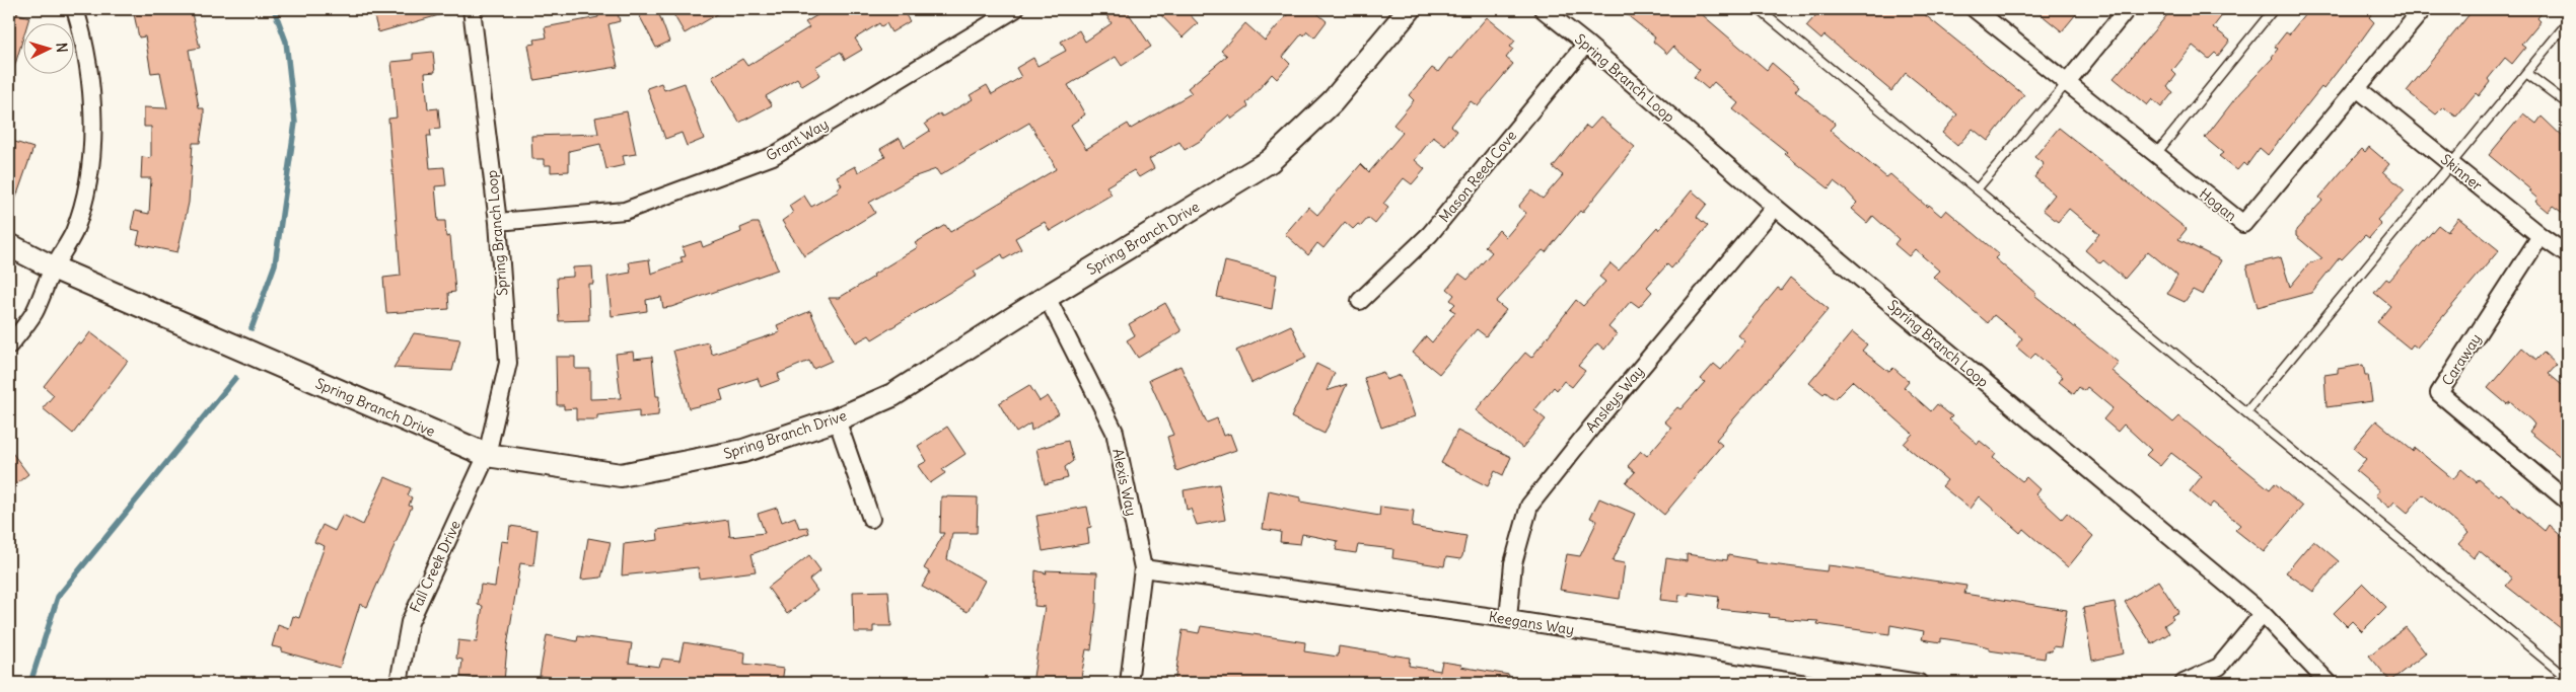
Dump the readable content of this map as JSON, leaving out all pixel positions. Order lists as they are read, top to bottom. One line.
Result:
{"streets":{"street":["Spring Branch Loop","Grant Way","Skinner","Mason Reed Cove","Hogan","Spring Branch Drive","Caraway","Ansleys Way","Alexis Way","Fall Creek Drive","Keegans Way"]},"crossings":[["Spring Branch Loop","Grant Way"],["Spring Branch Loop","Mason Reed Cove"],["Spring Branch Loop","Spring Branch Drive"],["Spring Branch Loop","Ansleys Way"],["Spring Branch Loop","Fall Creek Drive"],["Skinner","Hogan"],["Skinner","Caraway"],["Spring Branch Drive","Alexis Way"],["Spring Branch Drive","Fall Creek Drive"],["Ansleys Way","Keegans Way"],["Alexis Way","Keegans Way"]],"north":"right"}
